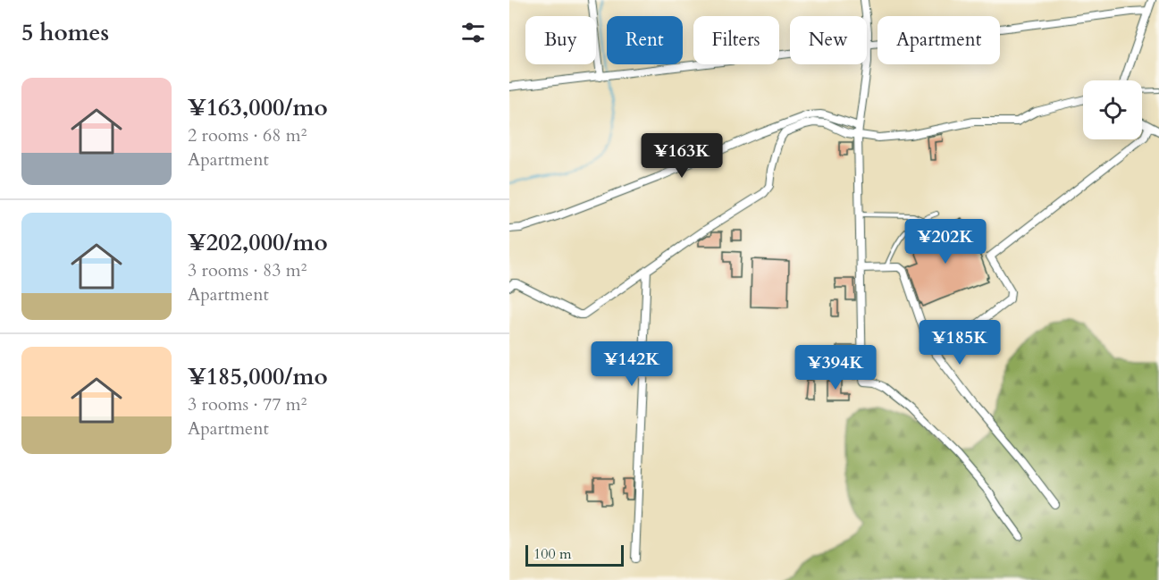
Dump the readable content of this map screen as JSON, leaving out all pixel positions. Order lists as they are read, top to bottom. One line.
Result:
{"scale_bar":"100 m","page":{"heading":"5 homes","chip":["Buy","Rent","Filters","New","Apartment"],"list":[{"name":"¥163,000/mo","note":"2 rooms · 68 m² · Apartment"},{"name":"¥202,000/mo","note":"3 rooms · 83 m² · Apartment"},{"name":"¥185,000/mo","note":"3 rooms · 77 m² · Apartment"}],"price":["¥163K","¥202K","¥185K","¥142K","¥394K"],"scale":"100 m"}}
